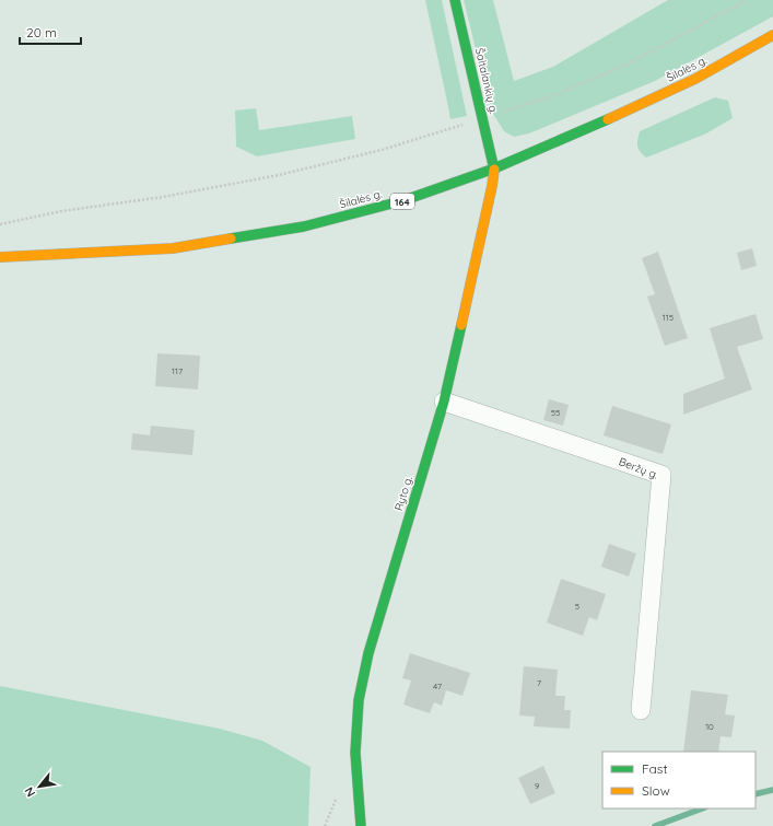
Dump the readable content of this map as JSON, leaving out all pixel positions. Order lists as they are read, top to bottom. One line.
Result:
{"streets":{"street":["Šilalės g.","Šaltalankių g.","164","Beržų g.","Ryto g."]},"crossings":[["Šilalės g.","Šaltalankių g."],["Šilalės g.","Ryto g."],["Šaltalankių g.","Ryto g."],["Beržų g.","Ryto g."]],"house_numbers":["115","117","55","5","7","47","10","9"],"legend":["Fast","Slow"],"scale_bar":"20 m","north":"bottom left"}
